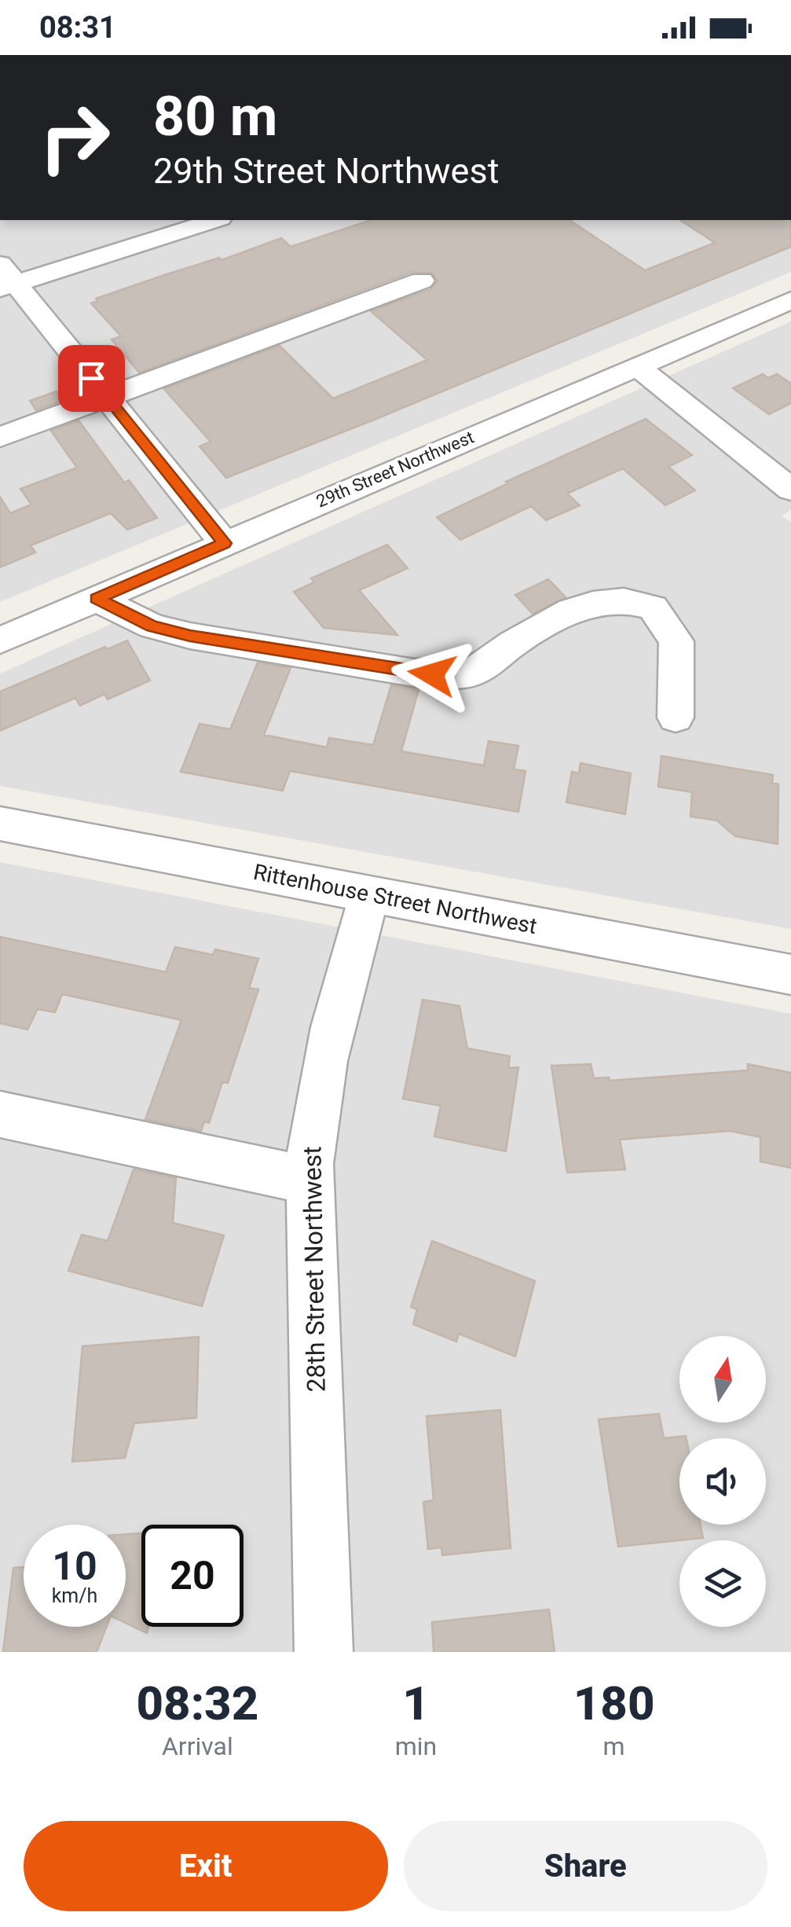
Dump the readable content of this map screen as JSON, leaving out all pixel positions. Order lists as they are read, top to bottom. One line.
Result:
{"streets":{"street":["29th Street Northwest","Rittenhouse Street Northwest","28th Street Northwest"]},"crossings":[["Rittenhouse Street Northwest","28th Street Northwest"]],"north":"top","page":{"status":"08:31","turn":["80 m","29th Street Northwest"],"speed":"10 km/h","limit":"20","eta":["08:32","Arrival","1","min","180","m"],"buttons":["Exit","Share"]}}
